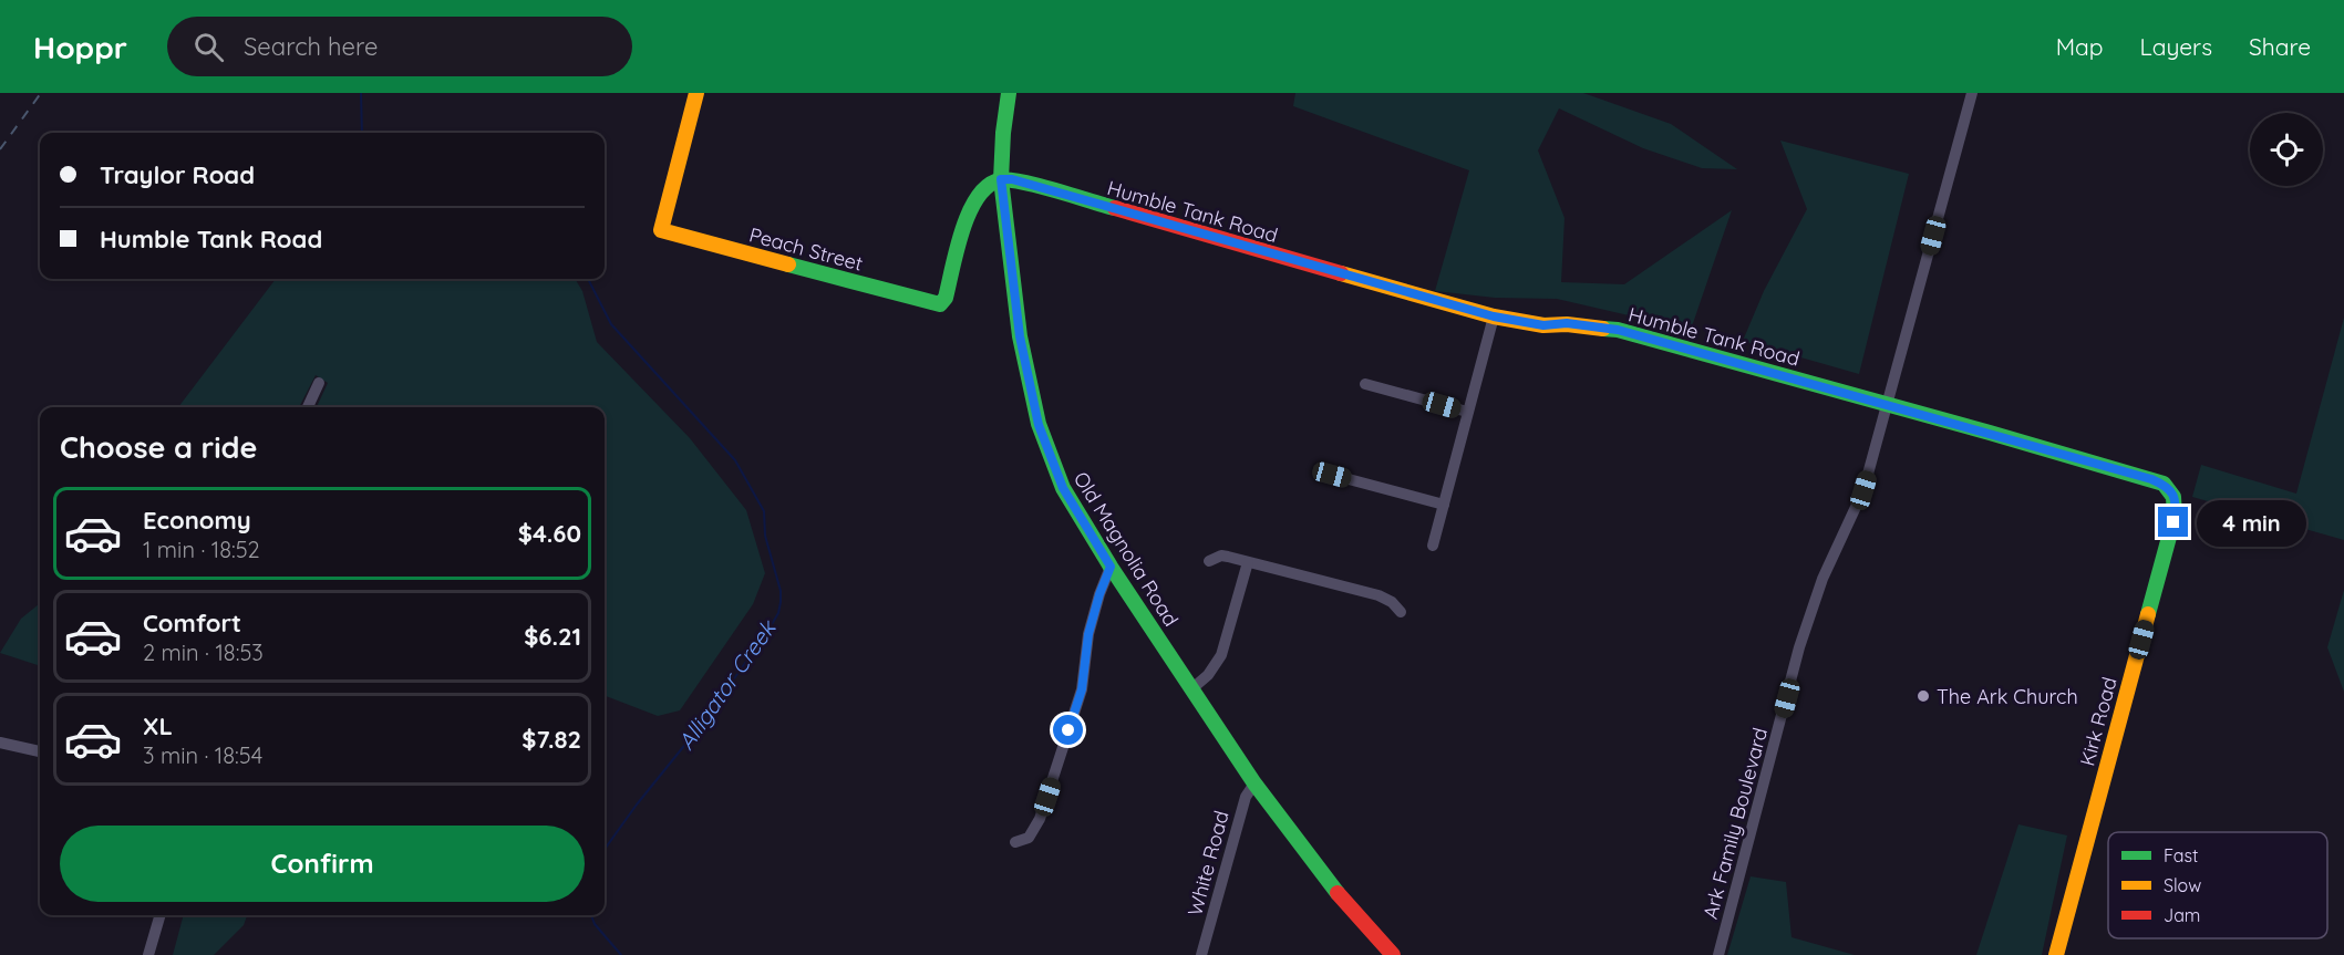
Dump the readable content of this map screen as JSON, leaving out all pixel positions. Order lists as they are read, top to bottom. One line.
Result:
{"streets":{"street":["Humble Tank Road","Peach Street","Old Magnolia Road","Kirk Road","Ark Family Boulevard","White Road"]},"crossings":[["Humble Tank Road","Peach Street"],["Humble Tank Road","Old Magnolia Road"],["Humble Tank Road","Kirk Road"],["Humble Tank Road","Ark Family Boulevard"],["Peach Street","Old Magnolia Road"],["Old Magnolia Road","White Road"]],"water":["Alligator Creek"],"places":["The Ark Church"],"legend":["Fast","Slow","Jam"],"page":{"header":"Hoppr","search":"Search here","nav":["Map","Layers","Share"],"banner":["Traylor Road","Humble Tank Road"],"heading":"Choose a ride","list":[{"name":"Economy","note":"1 min · 18:52","value":"$4.60"},{"name":"Comfort","note":"2 min · 18:53","value":"$6.21"},{"name":"XL","note":"3 min · 18:54","value":"$7.82"}],"bubble":"4 min","buttons":"Confirm"}}
